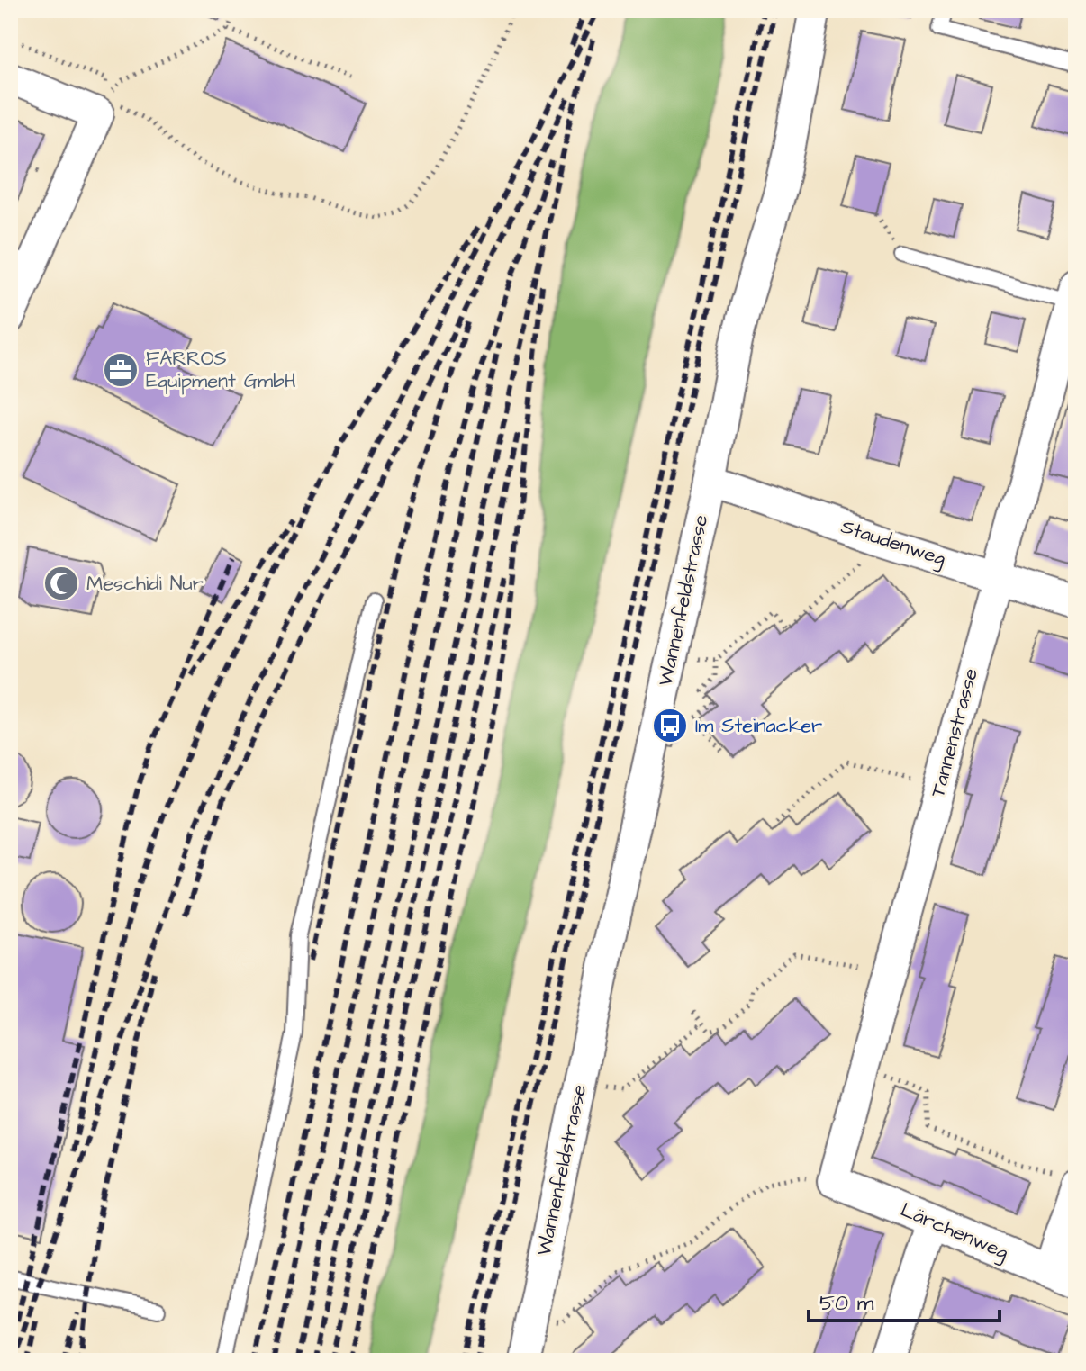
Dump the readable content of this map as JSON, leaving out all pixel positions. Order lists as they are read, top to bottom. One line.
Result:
{"streets":{"street":["Staudenweg","Wannenfeldstrasse","Tannenstrasse","Lärchenweg"]},"crossings":[["Staudenweg","Wannenfeldstrasse"],["Staudenweg","Tannenstrasse"],["Tannenstrasse","Lärchenweg"]],"places":{"office":["FARROS Equipment GmbH"],"mosque":["Meschidi Nur"],"bus stop":["Im Steinacker"]},"scale_bar":"50 m"}
